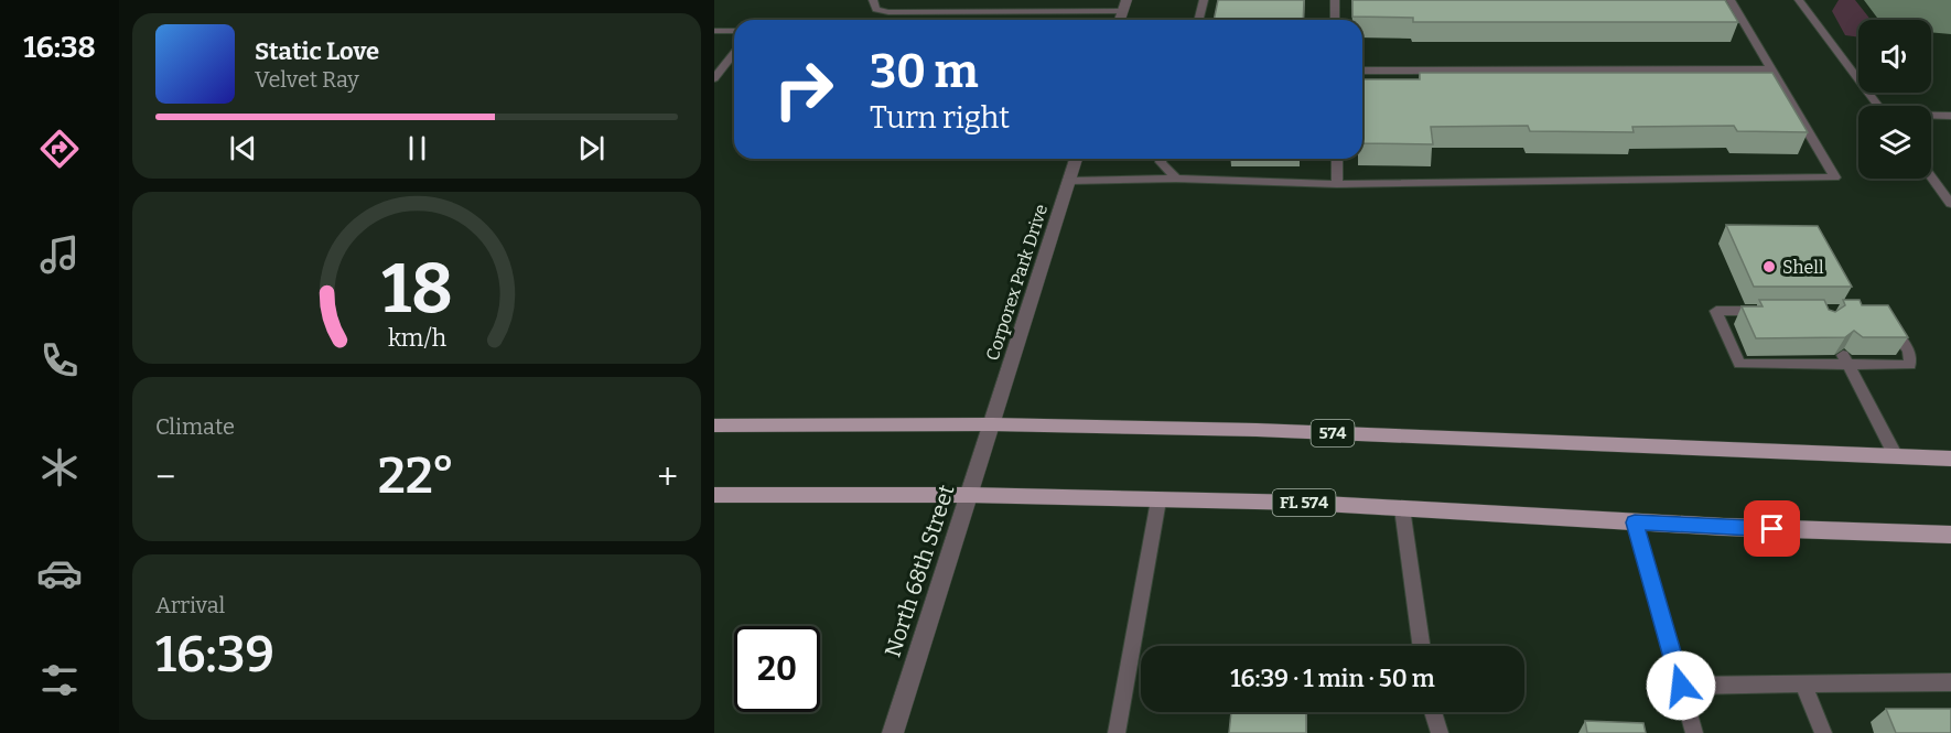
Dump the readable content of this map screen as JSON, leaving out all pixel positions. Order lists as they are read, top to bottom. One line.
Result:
{"streets":{"main road":["574","FL 574"],"street":["Corporex Park Drive","North 68th Street"]},"crossings":[["Corporex Park Drive","574"],["Corporex Park Drive","North 68th Street"],["574","North 68th Street"],["FL 574","North 68th Street"]],"places":["Shell"],"page":{"tabs":"16:38","turn":["30 m","Turn right"],"song":["Static Love","Velvet Ray"],"tile":["Climate",["Arrival","16:39"]],"heat":["−","22°","+"],"limit":"20","trip":"16:39 · 1 min · 50 m","gauge":["18","km/h"]}}
